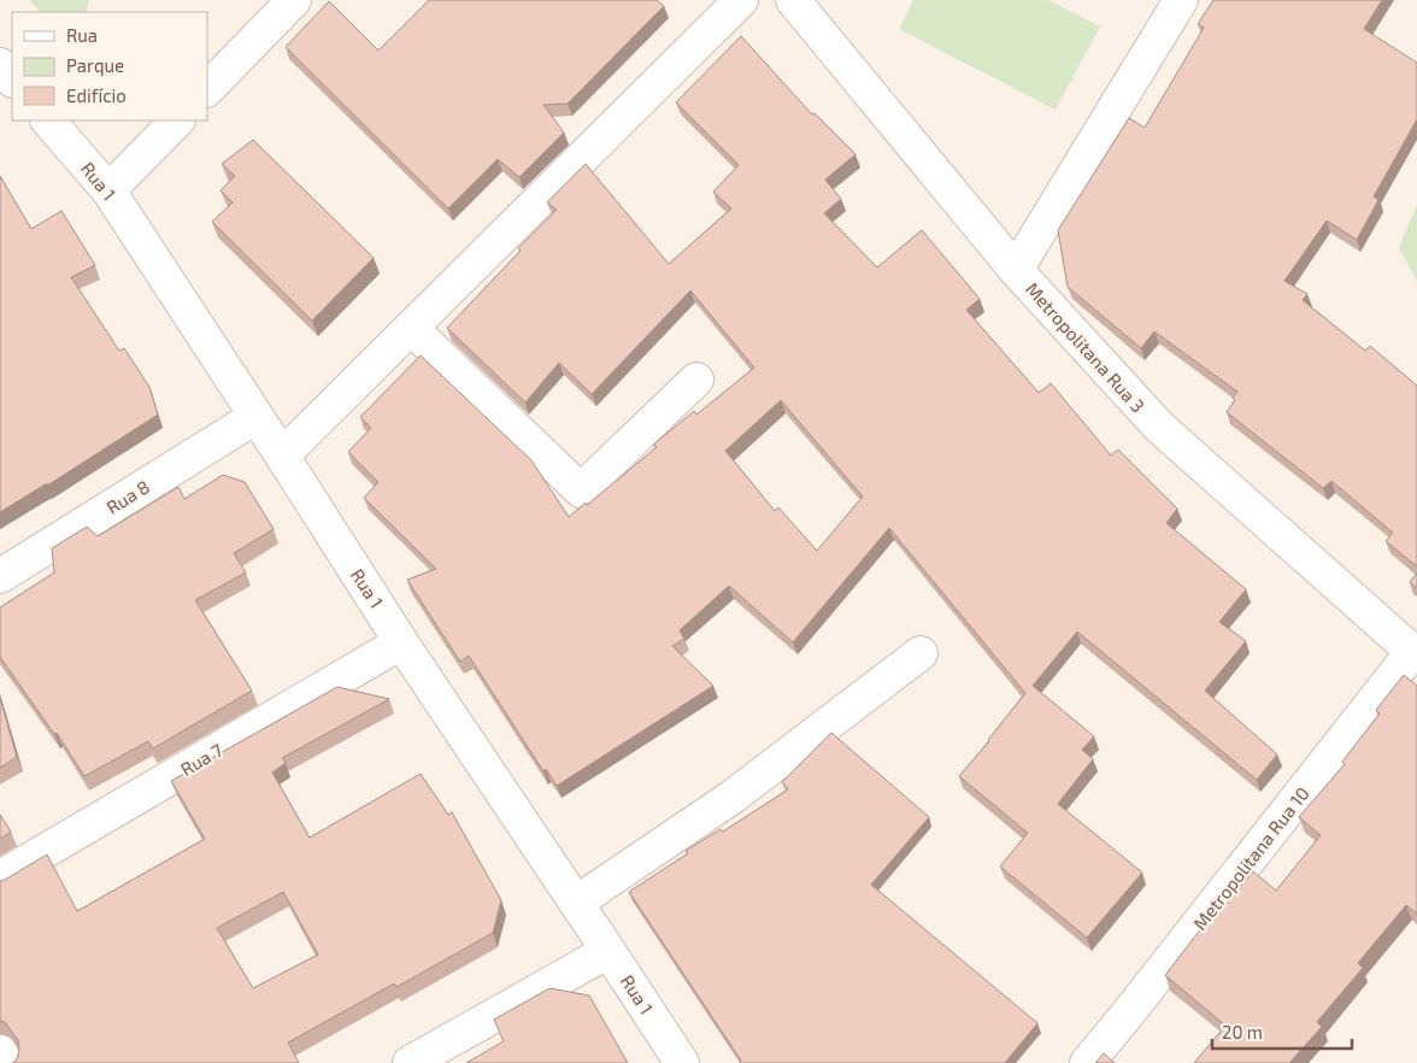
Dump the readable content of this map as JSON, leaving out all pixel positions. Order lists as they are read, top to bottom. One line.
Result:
{"streets":{"street":["Rua 1","Metropolitana Rua 3","Rua 8","Rua 7","Metropolitana Rua 10"]},"crossings":[["Rua 1","Rua 8"],["Rua 1","Rua 7"],["Metropolitana Rua 3","Metropolitana Rua 10"]],"legend":["Rua","Parque","Edifício"],"scale_bar":"20 m"}
